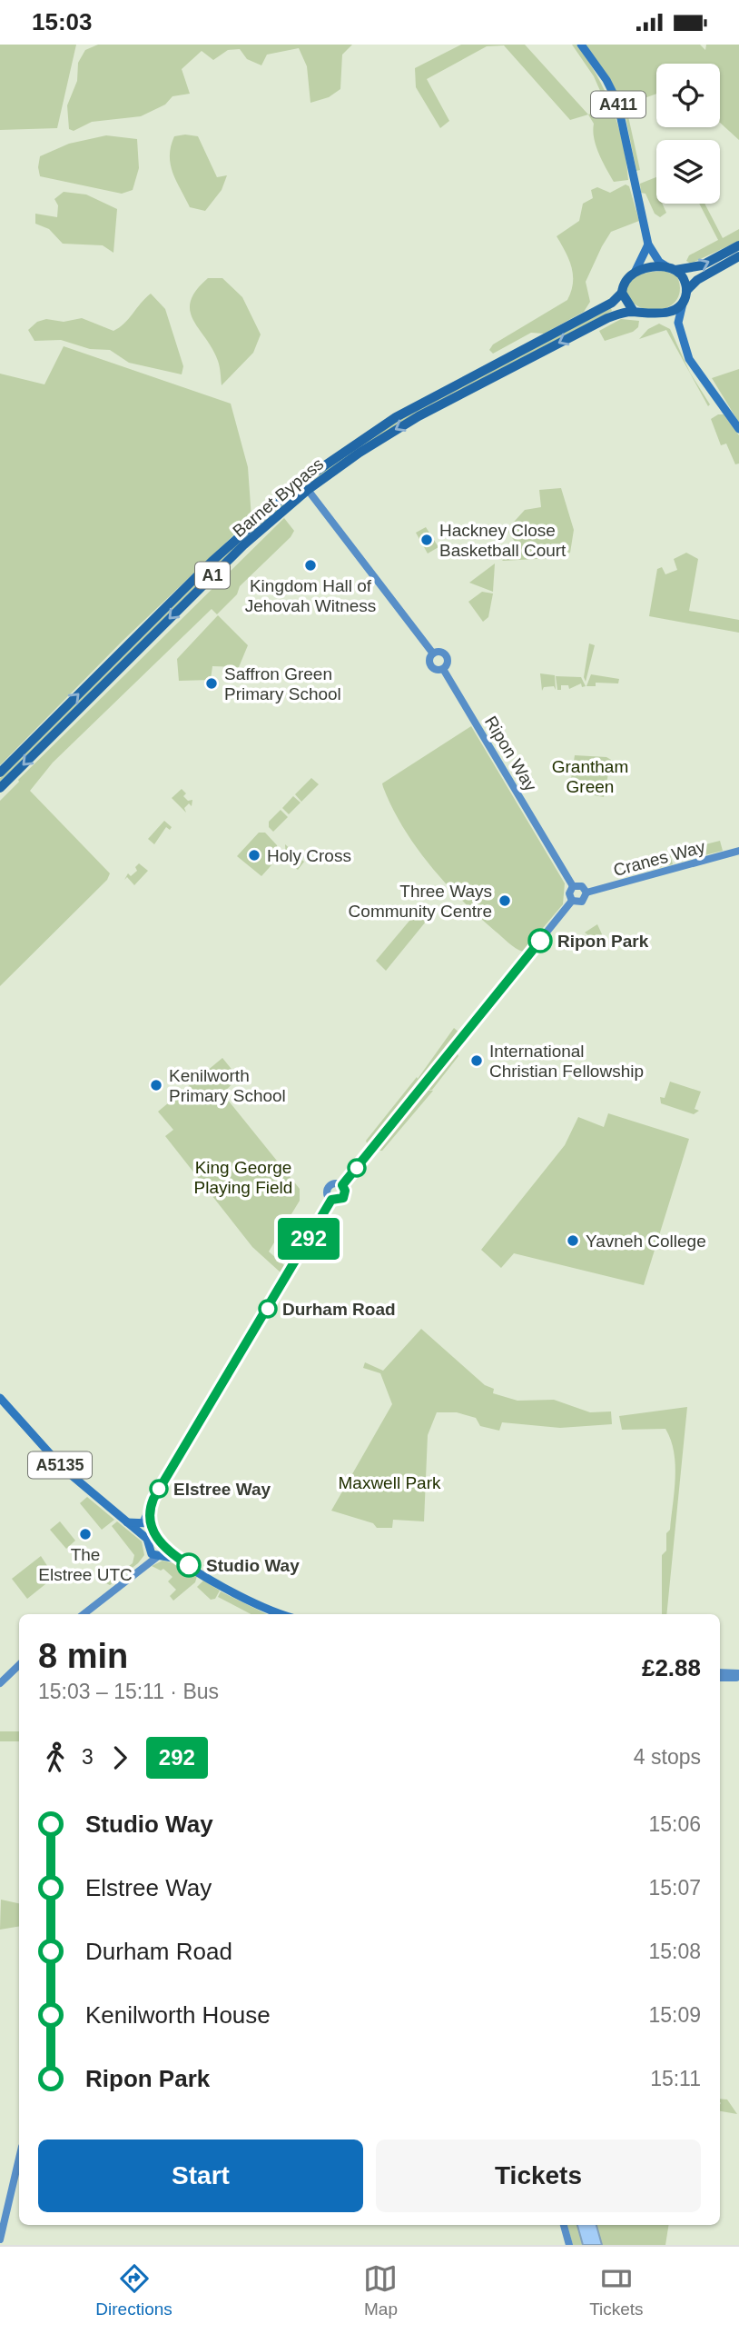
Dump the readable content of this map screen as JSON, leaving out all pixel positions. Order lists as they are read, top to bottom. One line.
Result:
{"streets":{"highway":["Barnet Bypass","A1"],"main road":["A411","A5135"],"street":["Ripon Way","Cranes Way"]},"crossings":[["A411","Barnet Bypass"],["Barnet Bypass","Ripon Way"],["Ripon Way","Cranes Way"]],"parks":["Grantham Green","King George Playing Field","Maxwell Park"],"places":["Hackney Close Basketball Court","Kingdom Hall of Jehovah Witness","Saffron Green Primary School","Holy Cross","Three Ways Community Centre","Ripon Park","International Christian Fellowship","Kenilworth Primary School","Yavneh College","Durham Road","Elstree Way","The Elstree UTC","Studio Way"],"lines":["bus line 292"],"page":{"status":"15:03","on_map":"292","heading":["8 min","15:03 – 15:11 · Bus","£2.88"],"legs":["3","292","4 stops"],"list":[{"name":"Studio Way","value":"15:06"},{"name":"Elstree Way","value":"15:07"},{"name":"Durham Road","value":"15:08"},{"name":"Kenilworth House","value":"15:09"},{"name":"Ripon Park","value":"15:11"}],"buttons":["Start","Tickets"],"tabs":["Directions","Map","Tickets"]}}
